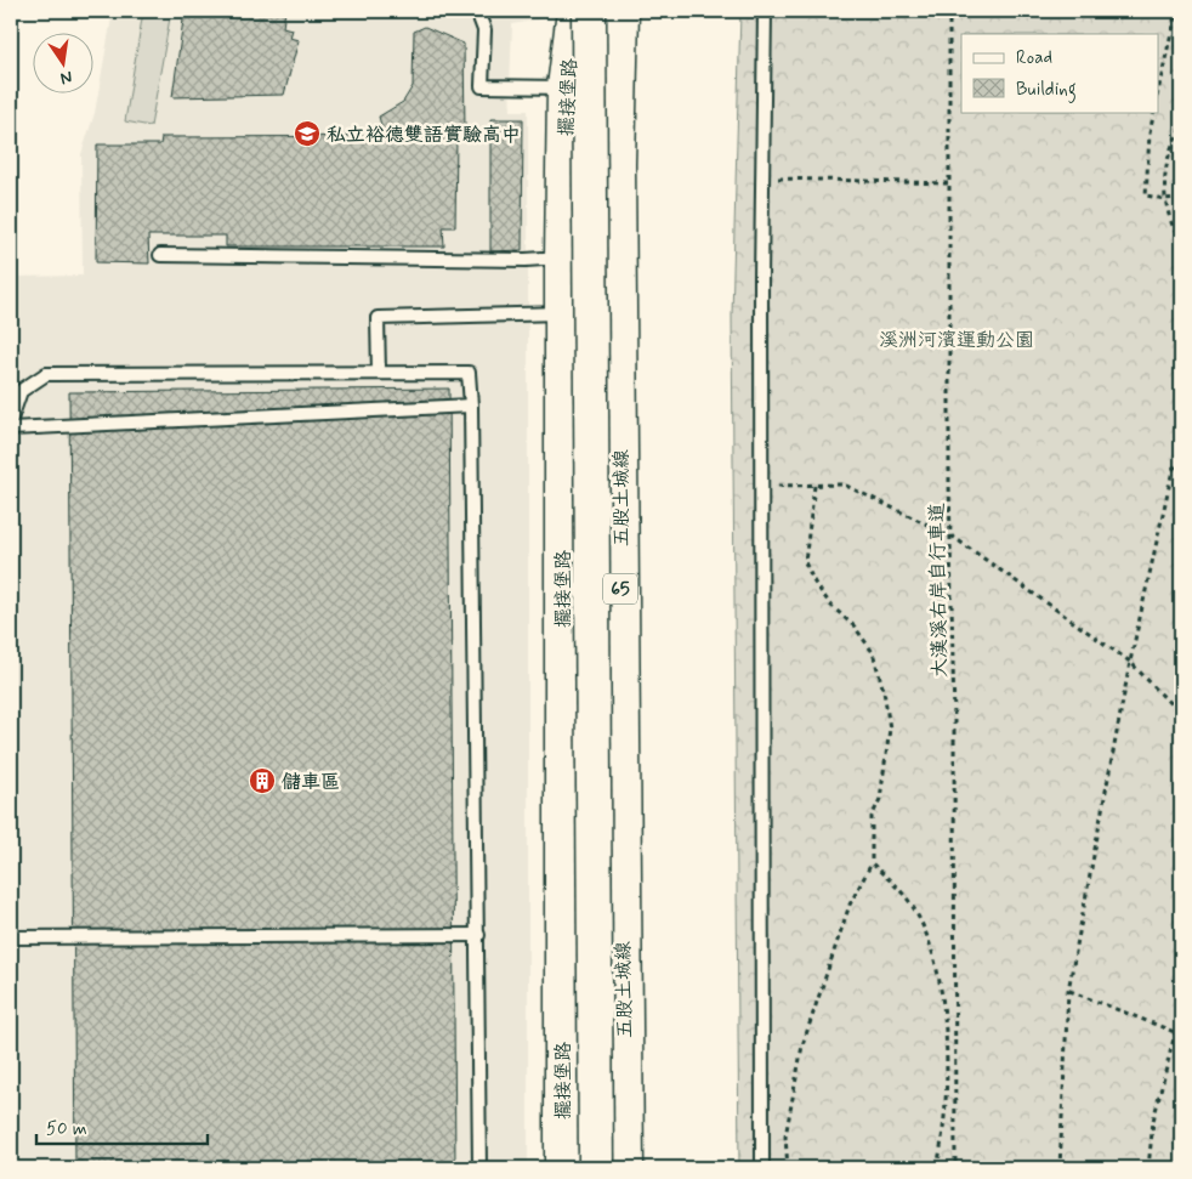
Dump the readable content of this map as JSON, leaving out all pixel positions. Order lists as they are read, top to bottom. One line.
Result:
{"streets":{"main road":["擺接堡路","五股土城線","65"],"path":["大漢溪右岸自行車道"]},"parks":["溪洲河濱運動公園"],"places":{"school or university":["私立裕德雙語實驗高中"],"building":["儲車區"]},"legend":["Road","Building"],"scale_bar":"50 m","north":"bottom"}
